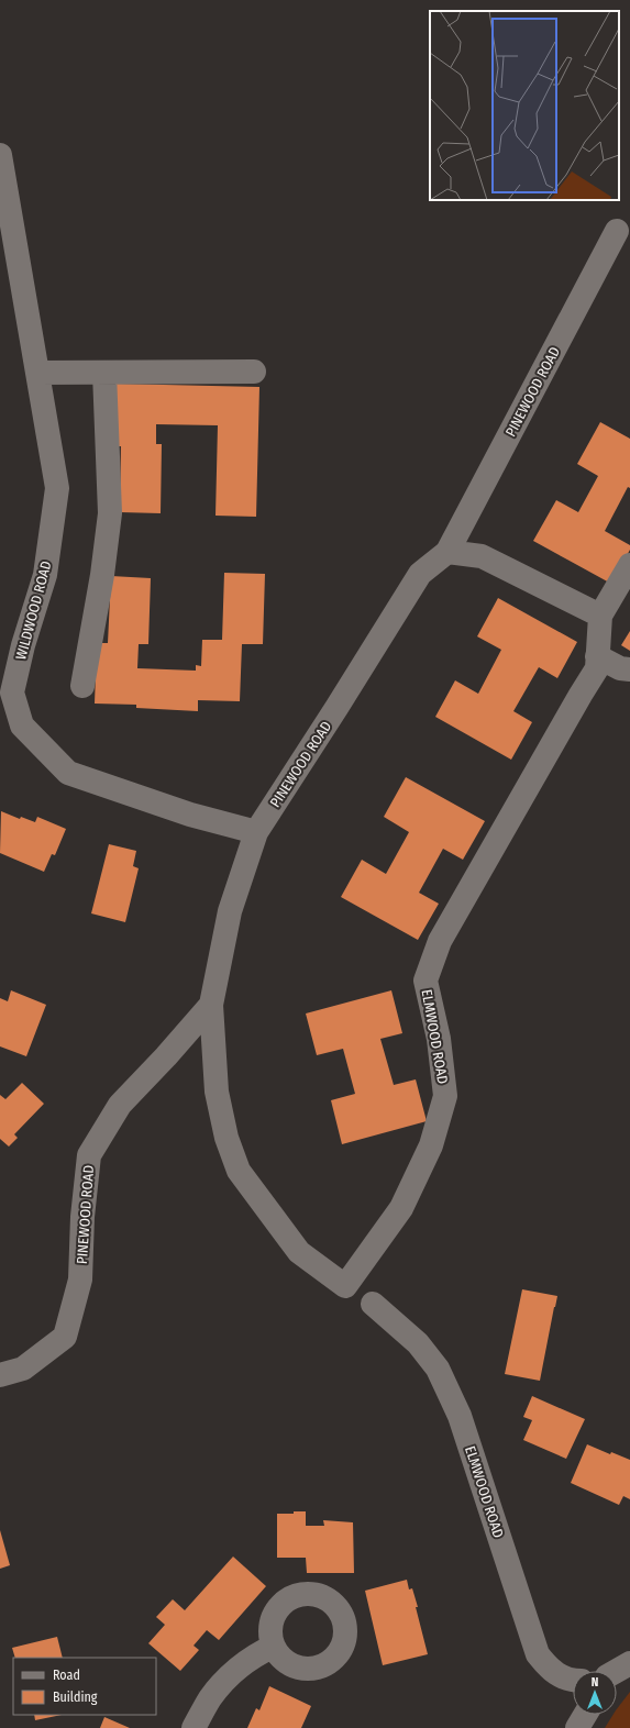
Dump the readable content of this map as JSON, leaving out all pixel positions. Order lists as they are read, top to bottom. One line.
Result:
{"streets":{"street":["PINEWOOD ROAD","WILDWOOD ROAD","ELMWOOD ROAD"]},"crossings":[["PINEWOOD ROAD","WILDWOOD ROAD"],["PINEWOOD ROAD","ELMWOOD ROAD"]],"legend":["Road","Building"],"north":"top"}
